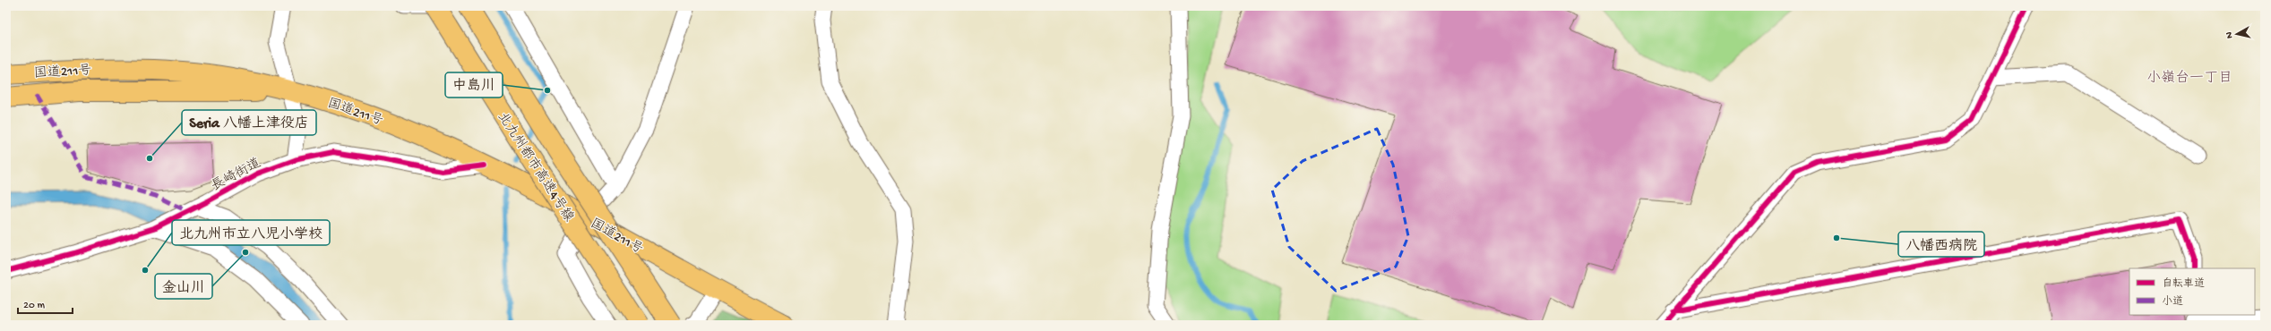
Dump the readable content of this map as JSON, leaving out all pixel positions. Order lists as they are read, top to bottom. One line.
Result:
{"streets":{"highway":["国道211号","北九州都市高速4号線"],"street":["長崎街道"]},"crossings":[["国道211号","長崎街道"]],"districts":["小嶺台一丁目"],"places":["中島川","Seria 八幡上津役店","八幡西病院","金山川","北九州市立八児小学校"],"legend":["自転車道","小道"],"scale_bar":"20 m","north":"left"}
